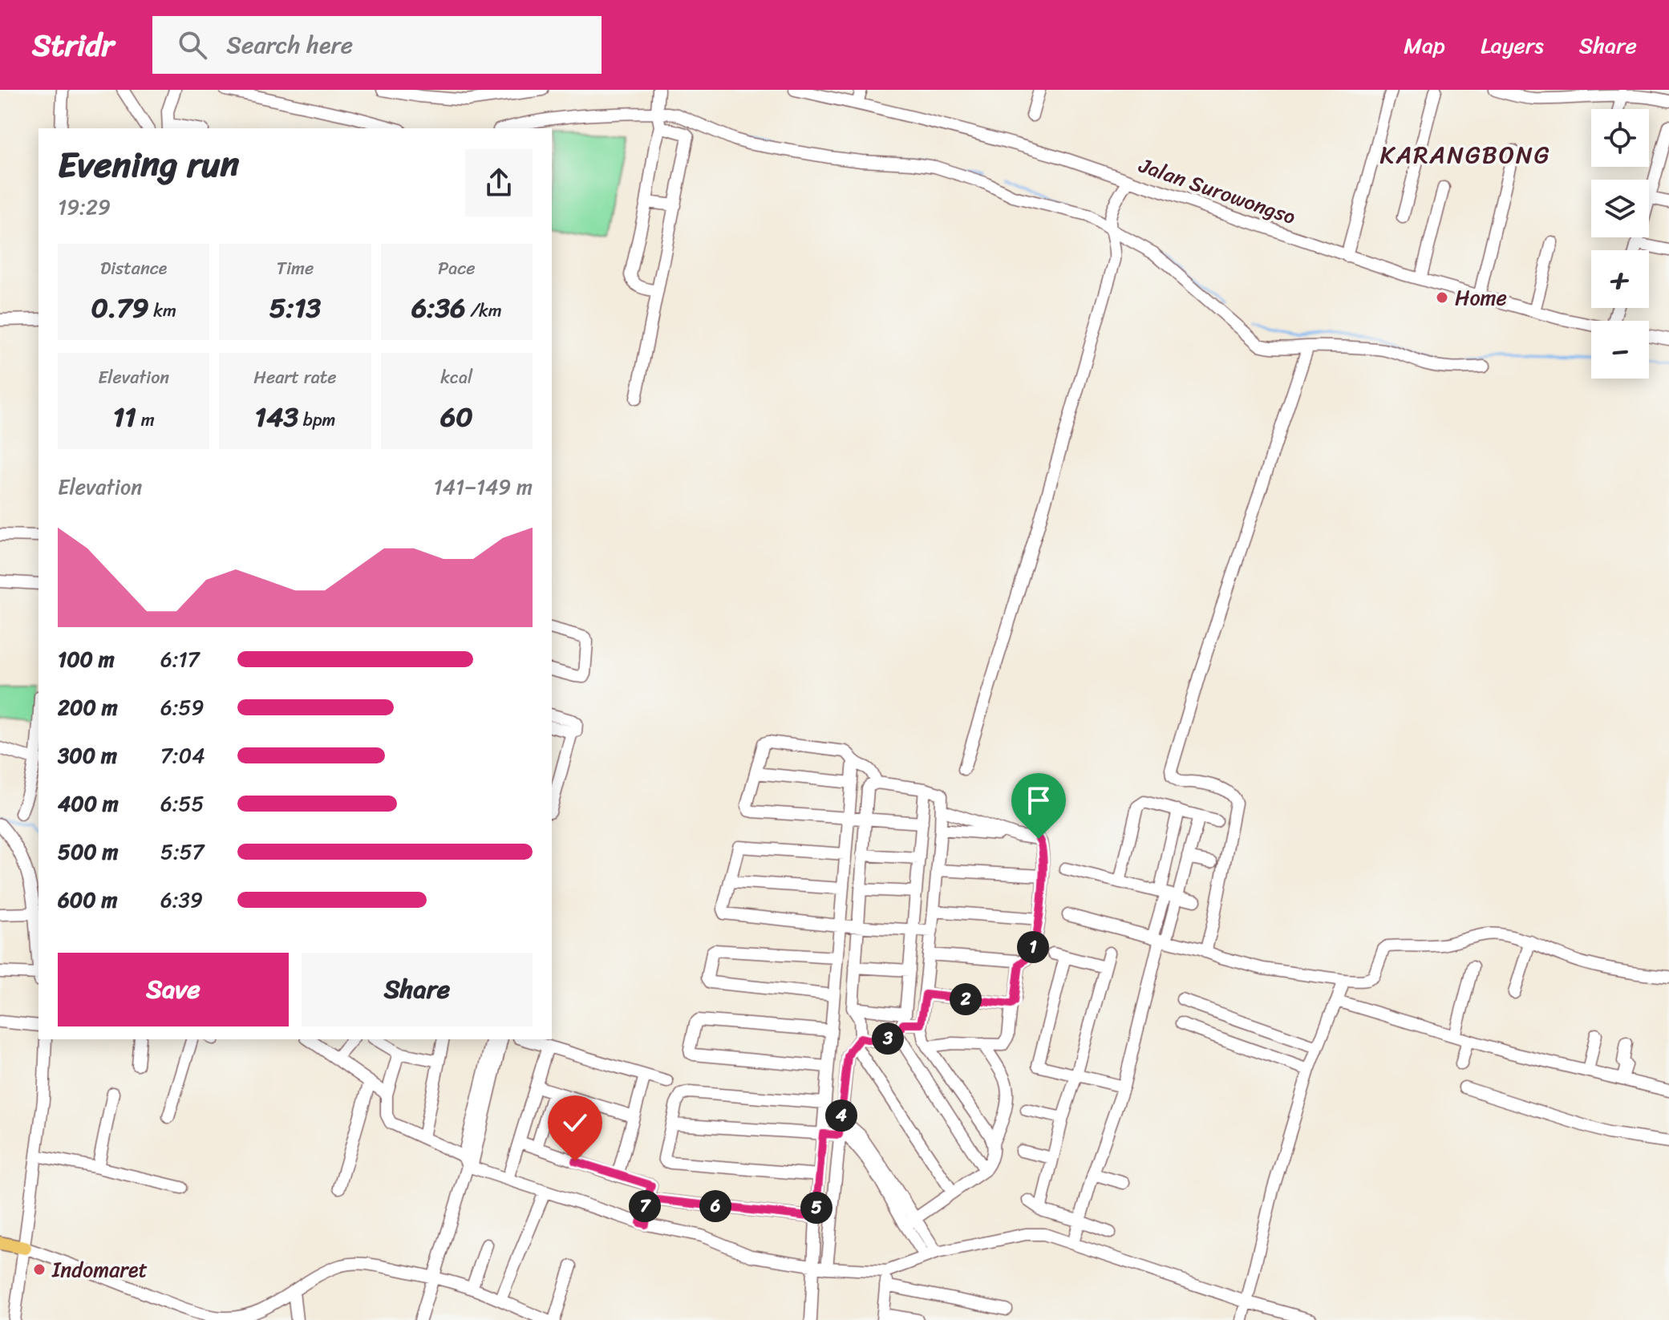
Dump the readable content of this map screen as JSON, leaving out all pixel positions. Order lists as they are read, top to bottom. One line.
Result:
{"streets":{"street":["Jalan Surowongso"]},"districts":["KARANGBONG"],"places":["Home","Indomaret"],"page":{"header":"Stridr","search":"Search here","nav":["Map","Layers","Share"],"map_buttons":["+","−"],"heading":["Evening run","19:29"],"stats":[["Distance","0.79 km"],["Time","5:13"],["Pace","6:36 /km"],["Elevation","11 m"],["Heart rate","143 bpm"],["kcal","60"]],"chart":["Elevation","141–149 m"],"list":[{"name":"100 m","note":"6:17"},{"name":"200 m","note":"6:59"},{"name":"300 m","note":"7:04"},{"name":"400 m","note":"6:55"},{"name":"500 m","note":"5:57"},{"name":"600 m","note":"6:39"}],"pins":["1","2","3","4","6","7","5"],"buttons":["Save","Share"]}}
